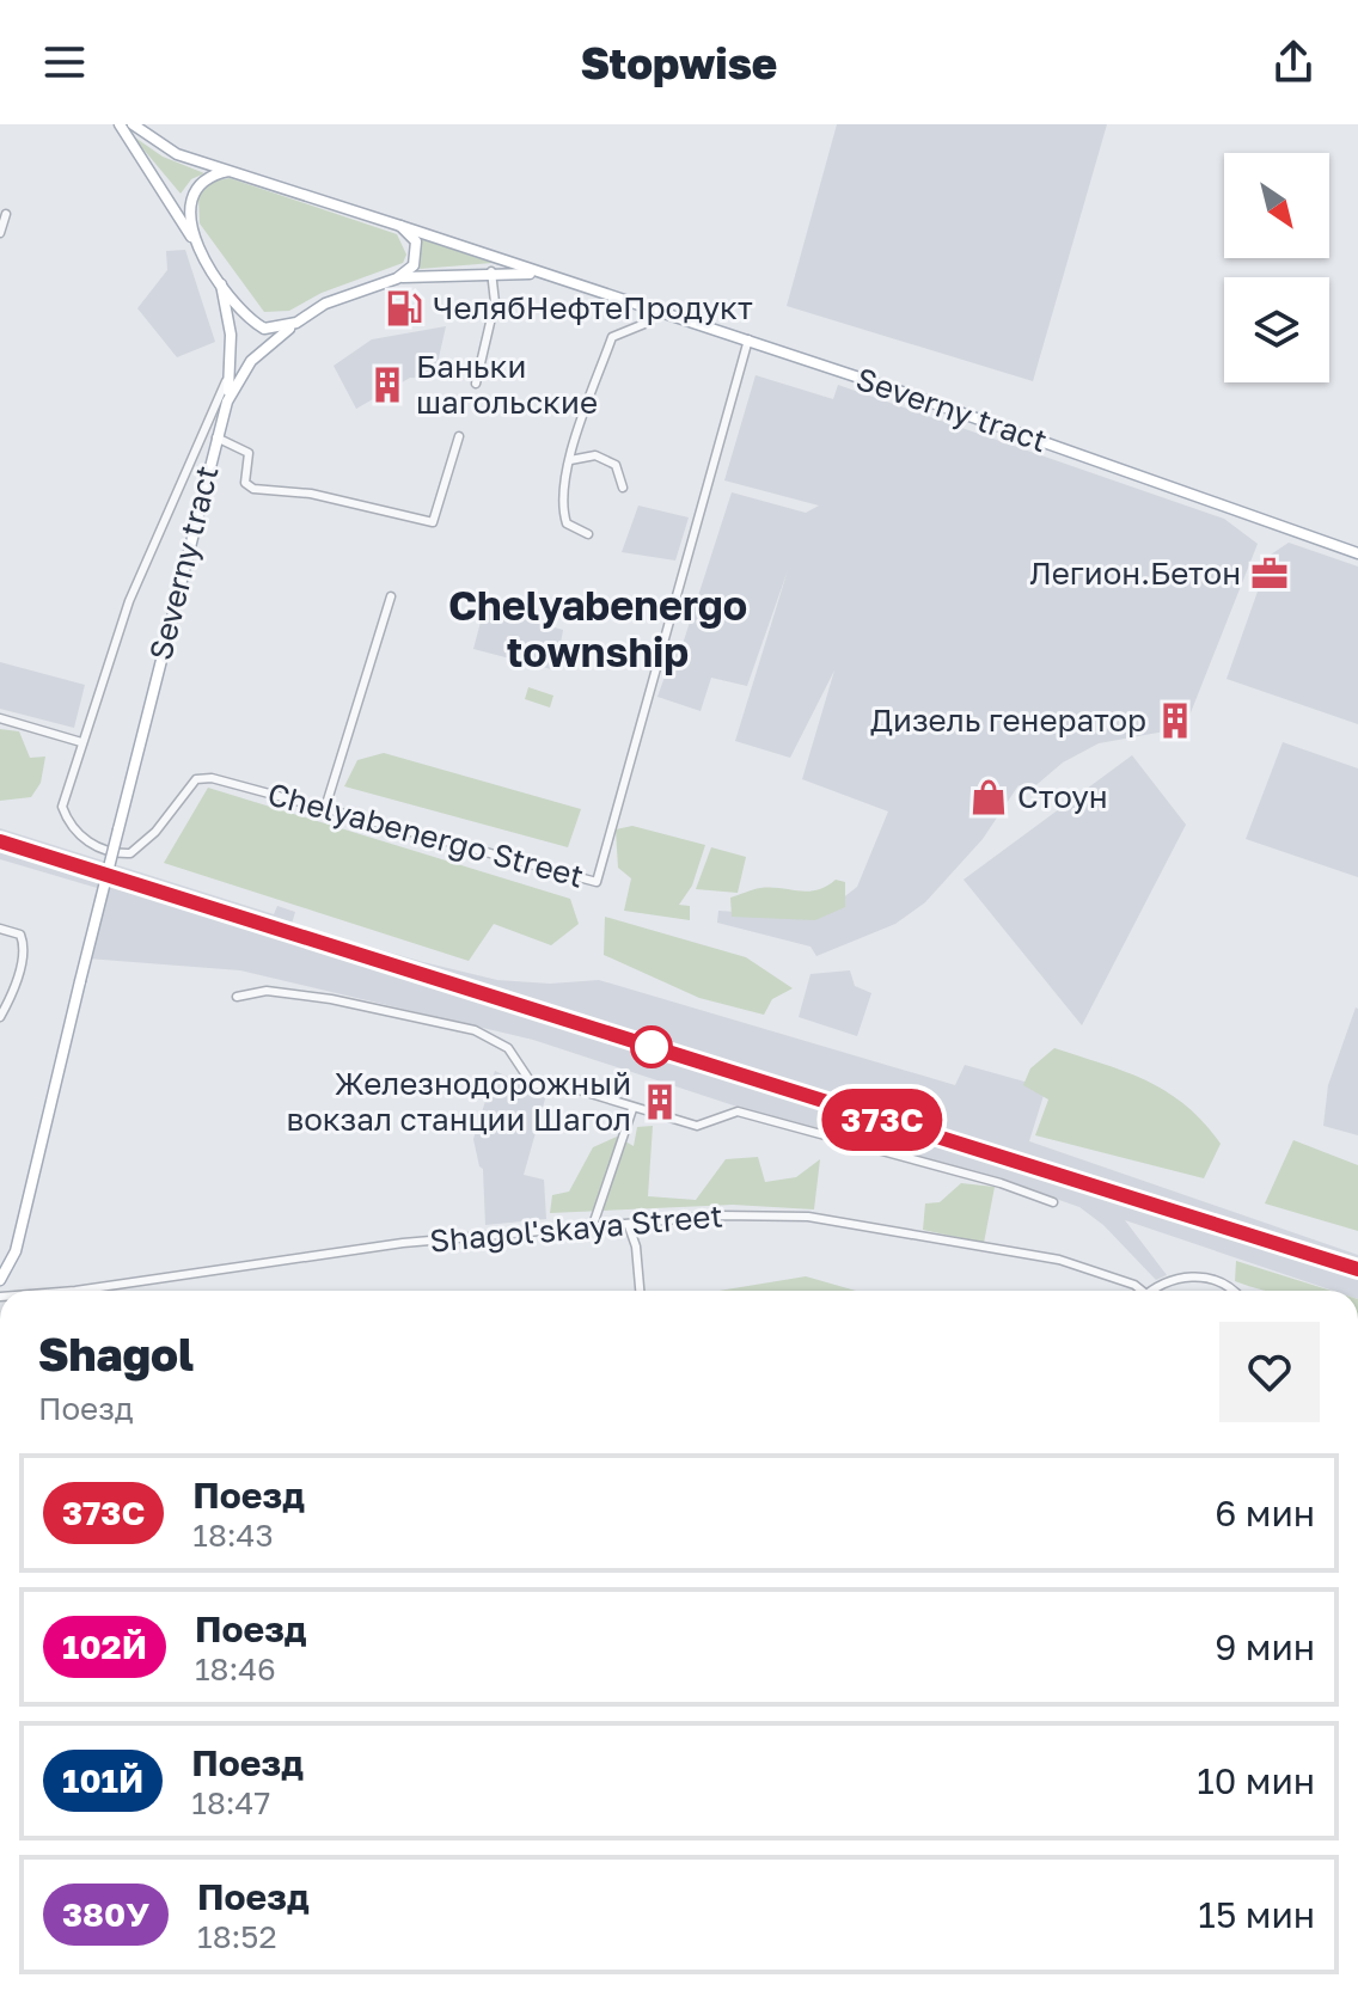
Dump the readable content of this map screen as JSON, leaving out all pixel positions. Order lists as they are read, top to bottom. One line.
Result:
{"streets":{"main road":["Severny tract"],"street":["Chelyabenergo Street","Shagol'skaya Street"]},"crossings":[["Severny tract","Chelyabenergo Street"]],"districts":["Chelyabenergo township"],"places":{"fuel station":["ЧелябНефтеПродукт"],"building":["Баньки шагольские","Дизель генератор","Железнодорожный вокзал станции Шагол"],"office":["Легион.Бетон"],"shop":["Стоун"]},"north":"bottom right","page":{"header":"Stopwise","on_map":"373C","heading":["Shagol","Поезд"],"list":[{"mark":"373C","name":"Поезд","note":"18:43","value":"6 мин"},{"mark":"102Й","name":"Поезд","note":"18:46","value":"9 мин"},{"mark":"101Й","name":"Поезд","note":"18:47","value":"10 мин"},{"mark":"380У","name":"Поезд","note":"18:52","value":"15 мин"}]}}
